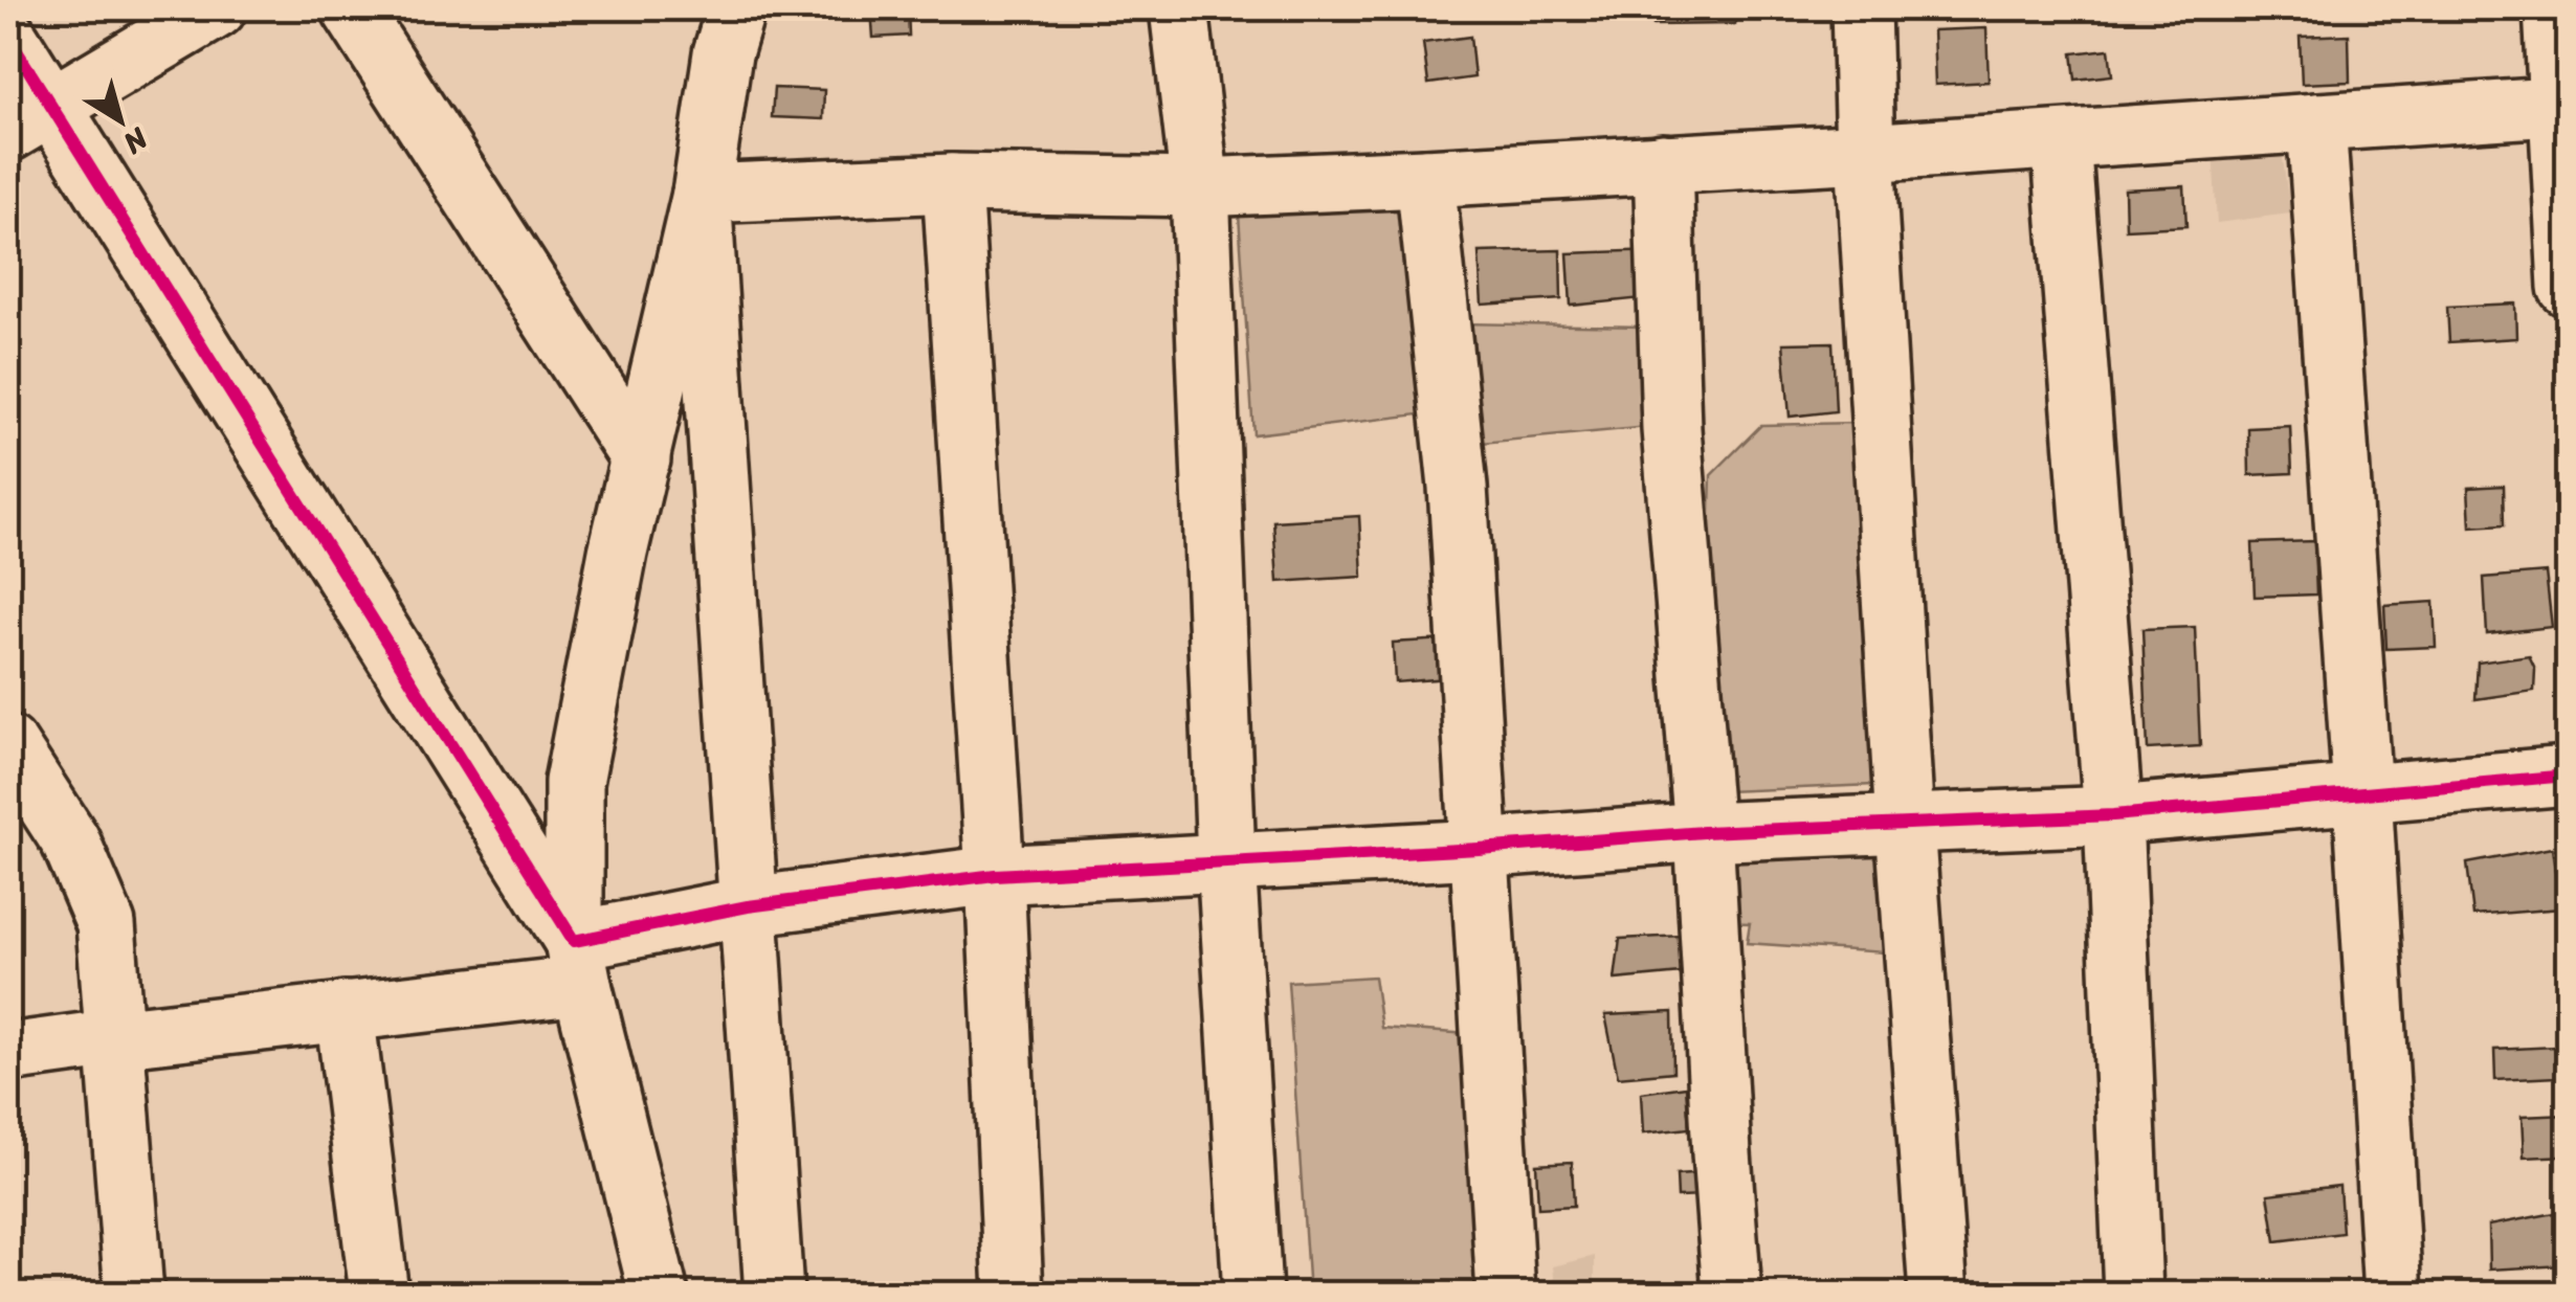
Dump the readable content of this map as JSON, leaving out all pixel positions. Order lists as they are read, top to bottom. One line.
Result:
{"north":"bottom right"}
